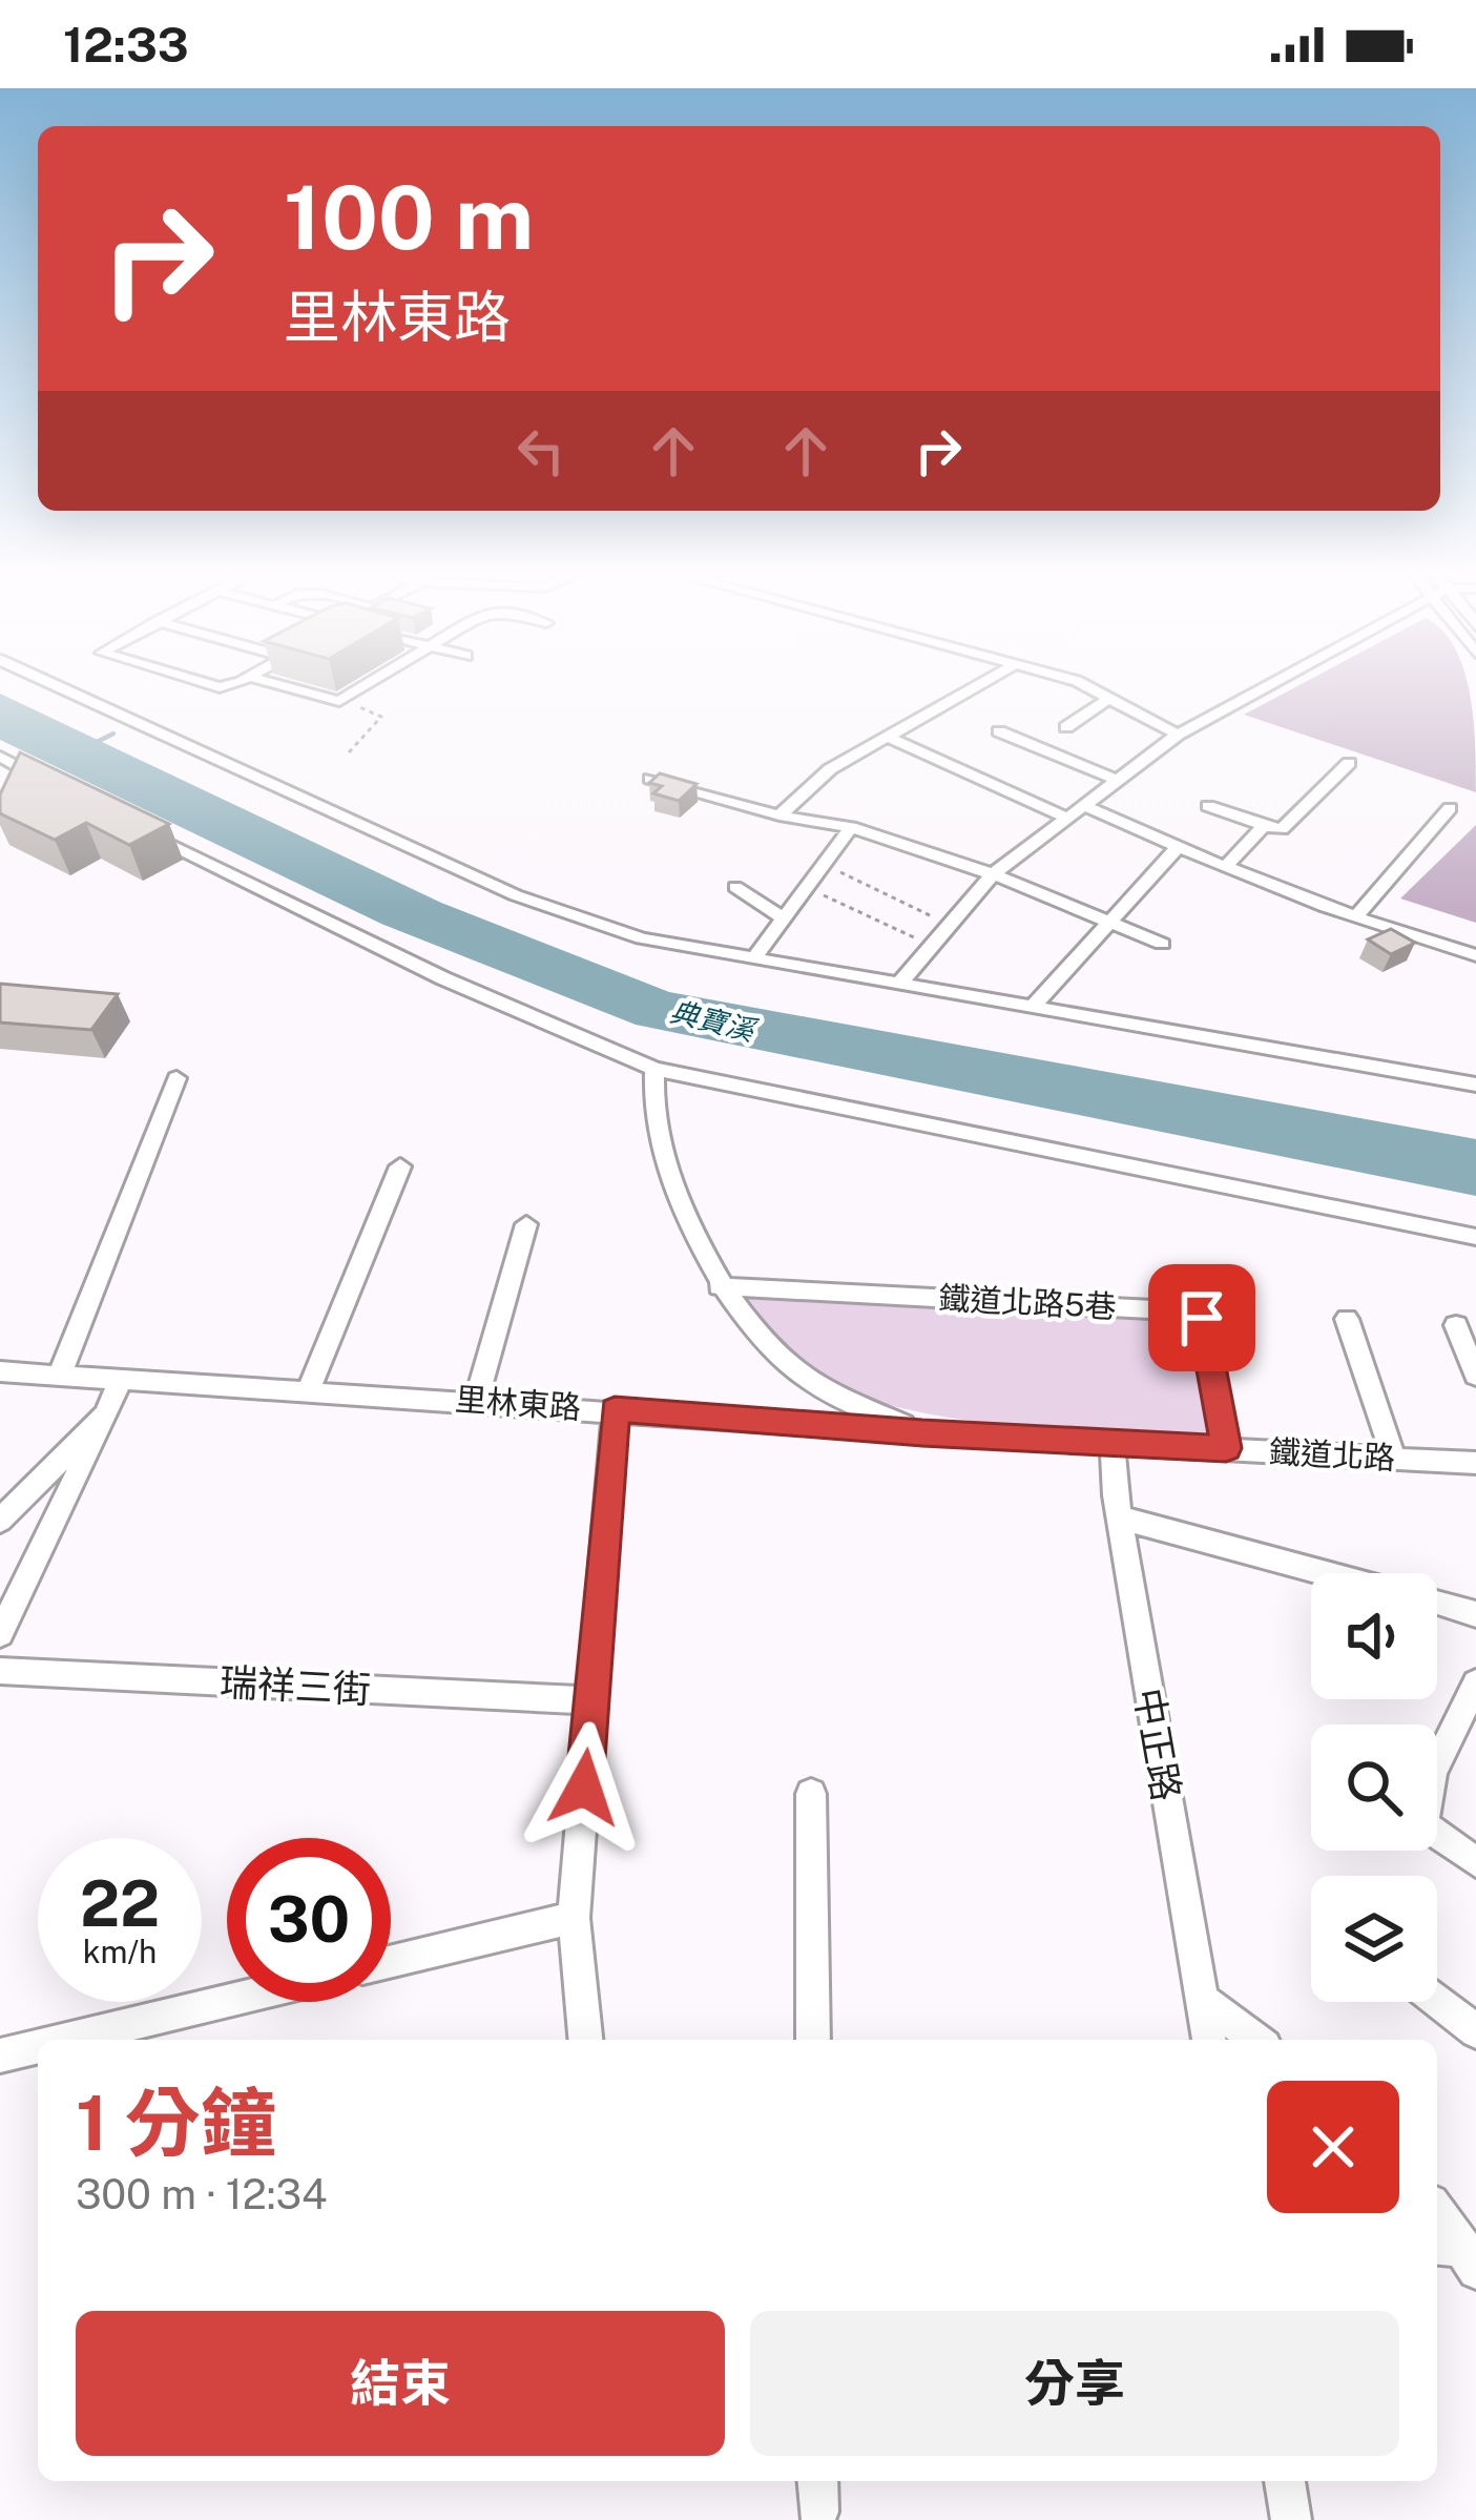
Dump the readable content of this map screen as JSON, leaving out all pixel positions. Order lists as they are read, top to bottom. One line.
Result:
{"streets":{"street":["鐵道北路5巷","里林東路","鐵道北路","瑞祥三街","中正路"]},"crossings":[["鐵道北路5巷","鐵道北路"],["里林東路","鐵道北路"],["里林東路","中正路"],["鐵道北路","中正路"]],"water":["典寶溪"],"page":{"status":"12:33","turn":["100 m","里林東路"],"speed":"22 km/h","limit":"30","heading":["1 分鐘","300 m · 12:34"],"buttons":["結束","分享"]}}
